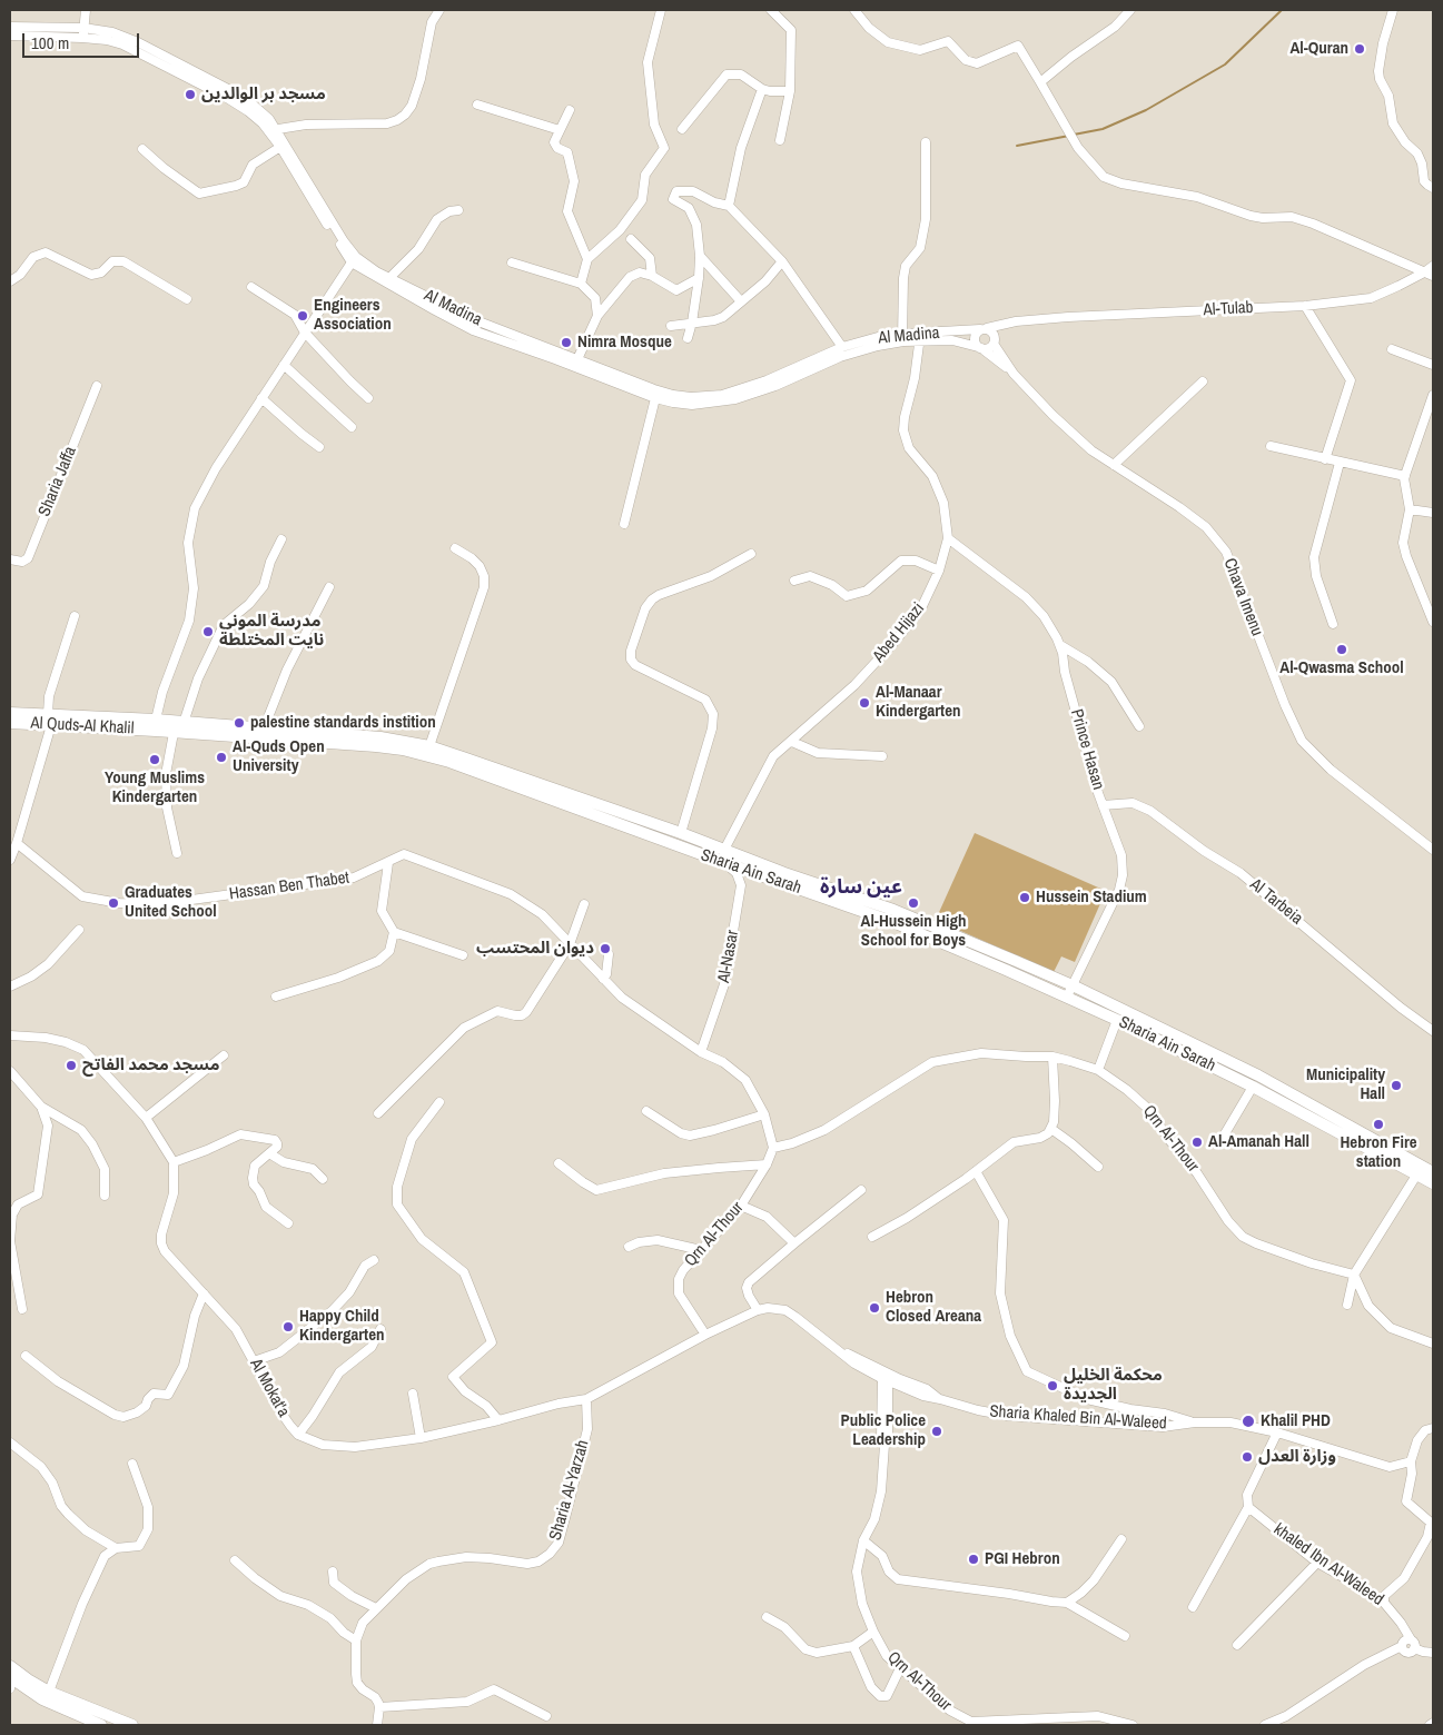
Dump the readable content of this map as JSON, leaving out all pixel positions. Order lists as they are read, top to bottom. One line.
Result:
{"streets":{"main road":["Al Quds-Al Khalil","Sharia Ain Sarah"],"street":["Al Madina","Al-Tulab","Sharia Jaffa","Chava Imenu","Abed Hijazi","Prince Hasan","Hassan Ben Thabet","Al Tarbeia","Al-Nasar","Qrn Al-Thour","Al Mokat'a","Sharia Khaled Bin Al-Waleed","Sharia Al-Yarzah","khaled Ibn Al-Waleed"]},"crossings":[["Al Madina","Al-Tulab"],["Al Madina","Abed Hijazi"],["Abed Hijazi","Prince Hasan"],["Abed Hijazi","Sharia Ain Sarah"],["Al Quds-Al Khalil","Sharia Ain Sarah"],["Prince Hasan","Sharia Ain Sarah"],["Prince Hasan","Al Tarbeia"],["Sharia Ain Sarah","Al-Nasar"],["Hassan Ben Thabet","Al-Nasar"],["Hassan Ben Thabet","Qrn Al-Thour"],["Qrn Al-Thour","Al Mokat'a"],["Qrn Al-Thour","Sharia Khaled Bin Al-Waleed"],["Al Mokat'a","Sharia Al-Yarzah"]],"districts":["عين سارة"],"places":["Al-Quran","مسجد بر الوالدين","Engineers Association","Nimra Mosque","مدرسة الموني نايت المختلطة","Al-Qwasma School","Al-Manaar Kindergarten","palestine standards instition","Al-Quds Open University","Young Muslims Kindergarten","Hussein Stadium","Graduates United School","Al-Hussein High School for Boys","ديوان المحتسب","مسجد محمد الفاتح","Municipality Hall","Hebron Fire station","Al-Amanah Hall","Hebron Closed Areana","Happy Child Kindergarten","محكمة الخليل الجديدة","Khalil PHD","Public Police Leadership","وزارة العدل","PGI Hebron"],"scale_bar":"100 m"}
